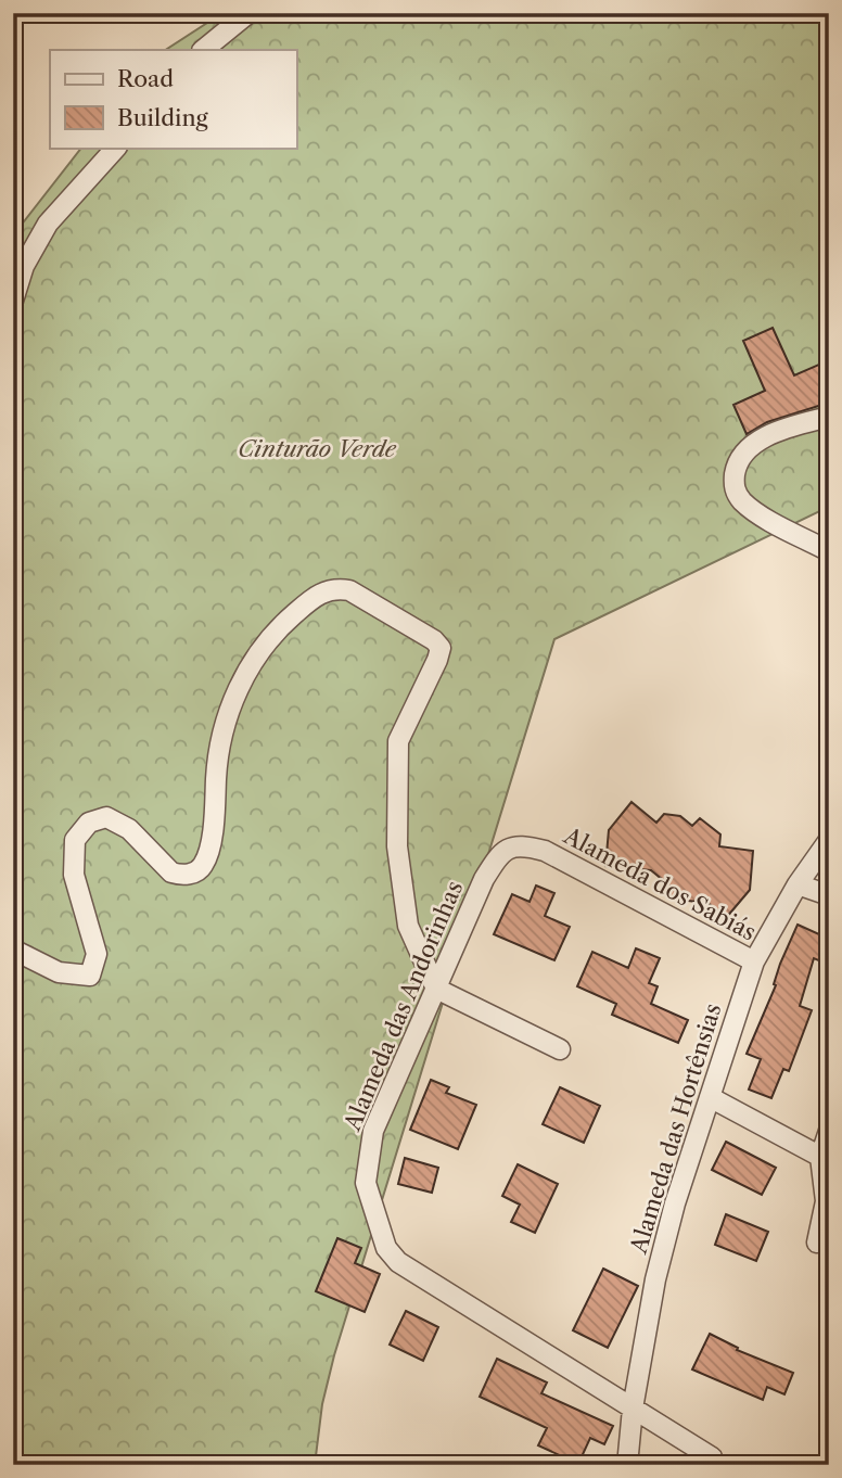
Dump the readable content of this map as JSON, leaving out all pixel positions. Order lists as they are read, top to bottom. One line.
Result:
{"streets":{"street":["Alameda dos Sabiás","Alameda das Andorinhas","Alameda das Hortênsias"]},"crossings":[["Alameda dos Sabiás","Alameda das Andorinhas"],["Alameda dos Sabiás","Alameda das Hortênsias"],["Alameda das Andorinhas","Alameda das Hortênsias"]],"parks":["Cinturão Verde"],"legend":["Road","Building"]}
